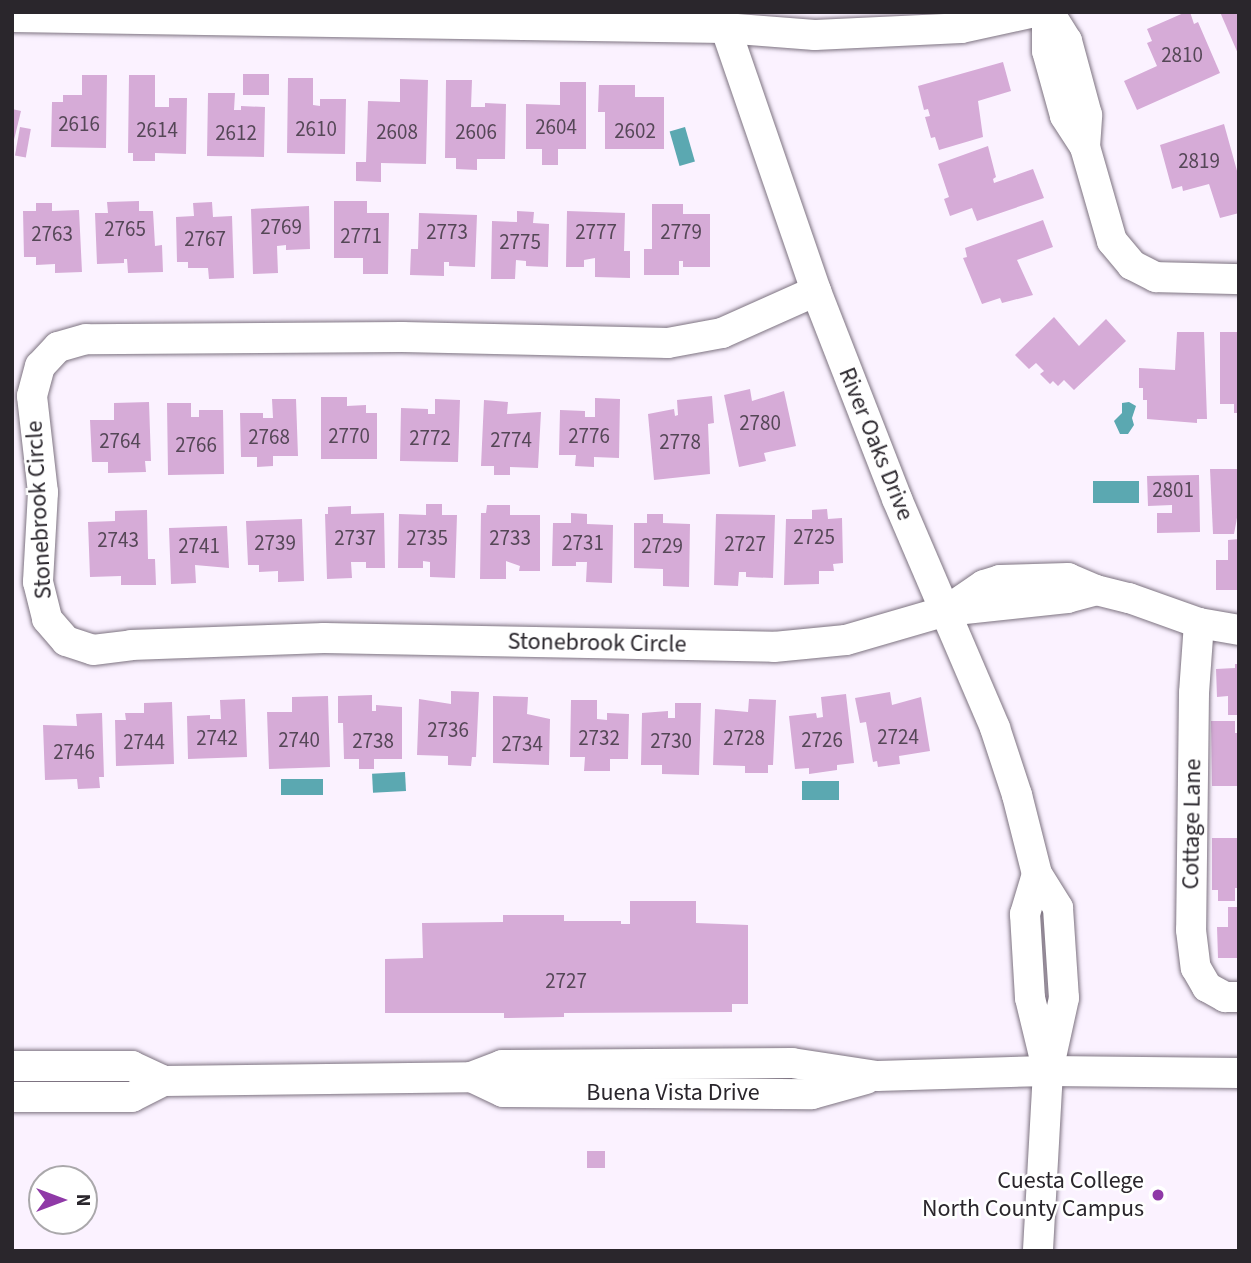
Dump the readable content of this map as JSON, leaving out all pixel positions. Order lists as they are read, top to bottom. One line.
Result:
{"streets":{"street":["River Oaks Drive","Stonebrook Circle","Cottage Lane","Buena Vista Drive"]},"crossings":[["River Oaks Drive","Stonebrook Circle"],["River Oaks Drive","Buena Vista Drive"]],"places":["Cuesta College North County Campus"],"house_numbers":["2810","2616","2604","2610","2614","2602","2608","2606","2612","2819","2769","2765","2773","2777","2779","2763","2771","2767","2775","2780","2770","2776","2768","2772","2774","2764","2778","2766","2801","2725","2737","2735","2733","2743","2739","2731","2727","2741","2729","2736","2724","2742","2732","2728","2740","2726","2738","2730","2744","2734","2746","2727"],"north":"right"}
